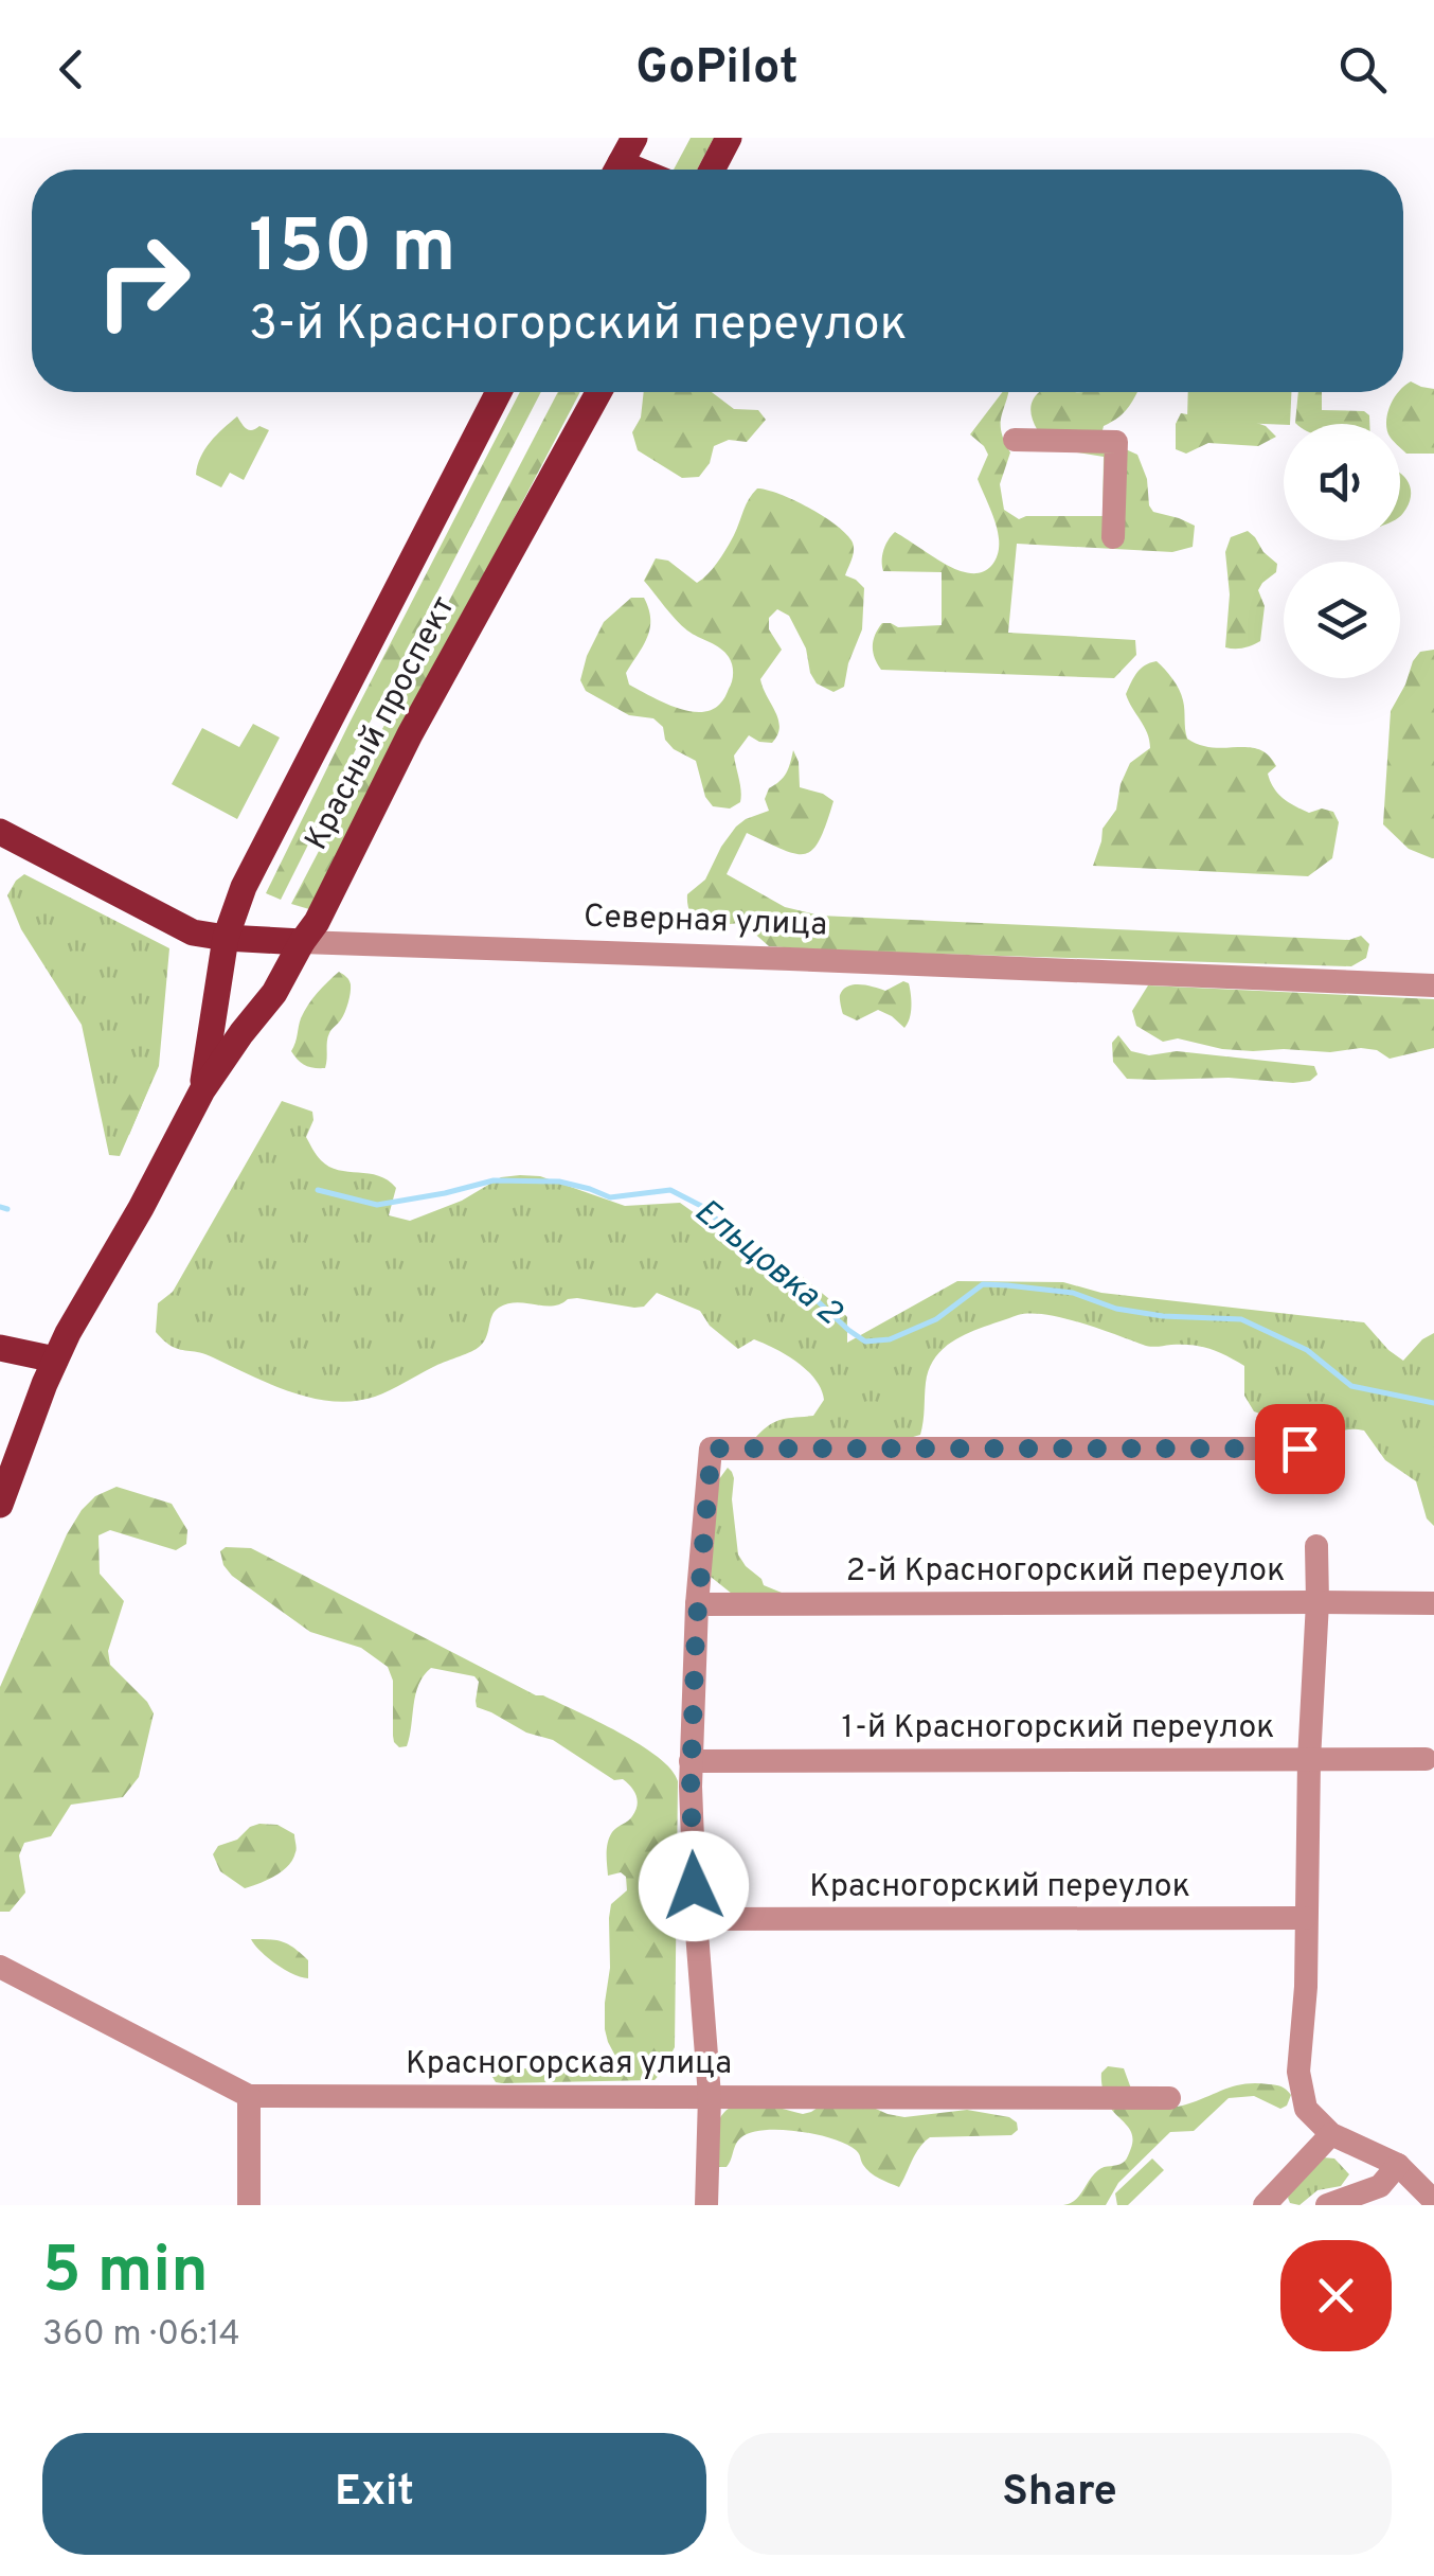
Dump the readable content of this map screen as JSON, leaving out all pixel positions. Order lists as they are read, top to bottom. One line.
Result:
{"streets":{"main road":["Красный проспект","Северная улица"],"street":["2-й Красногорский переулок","1-й Красногорский переулок","Красногорский переулок","Красногорская улица"]},"crossings":[["Красный проспект","Северная улица"]],"water":["Ельцовка 2"],"page":{"header":"GoPilot","turn":["150 m","3-й Красногорский переулок"],"heading":["5 min","360 m · 06:14"],"buttons":["Exit","Share"]}}
